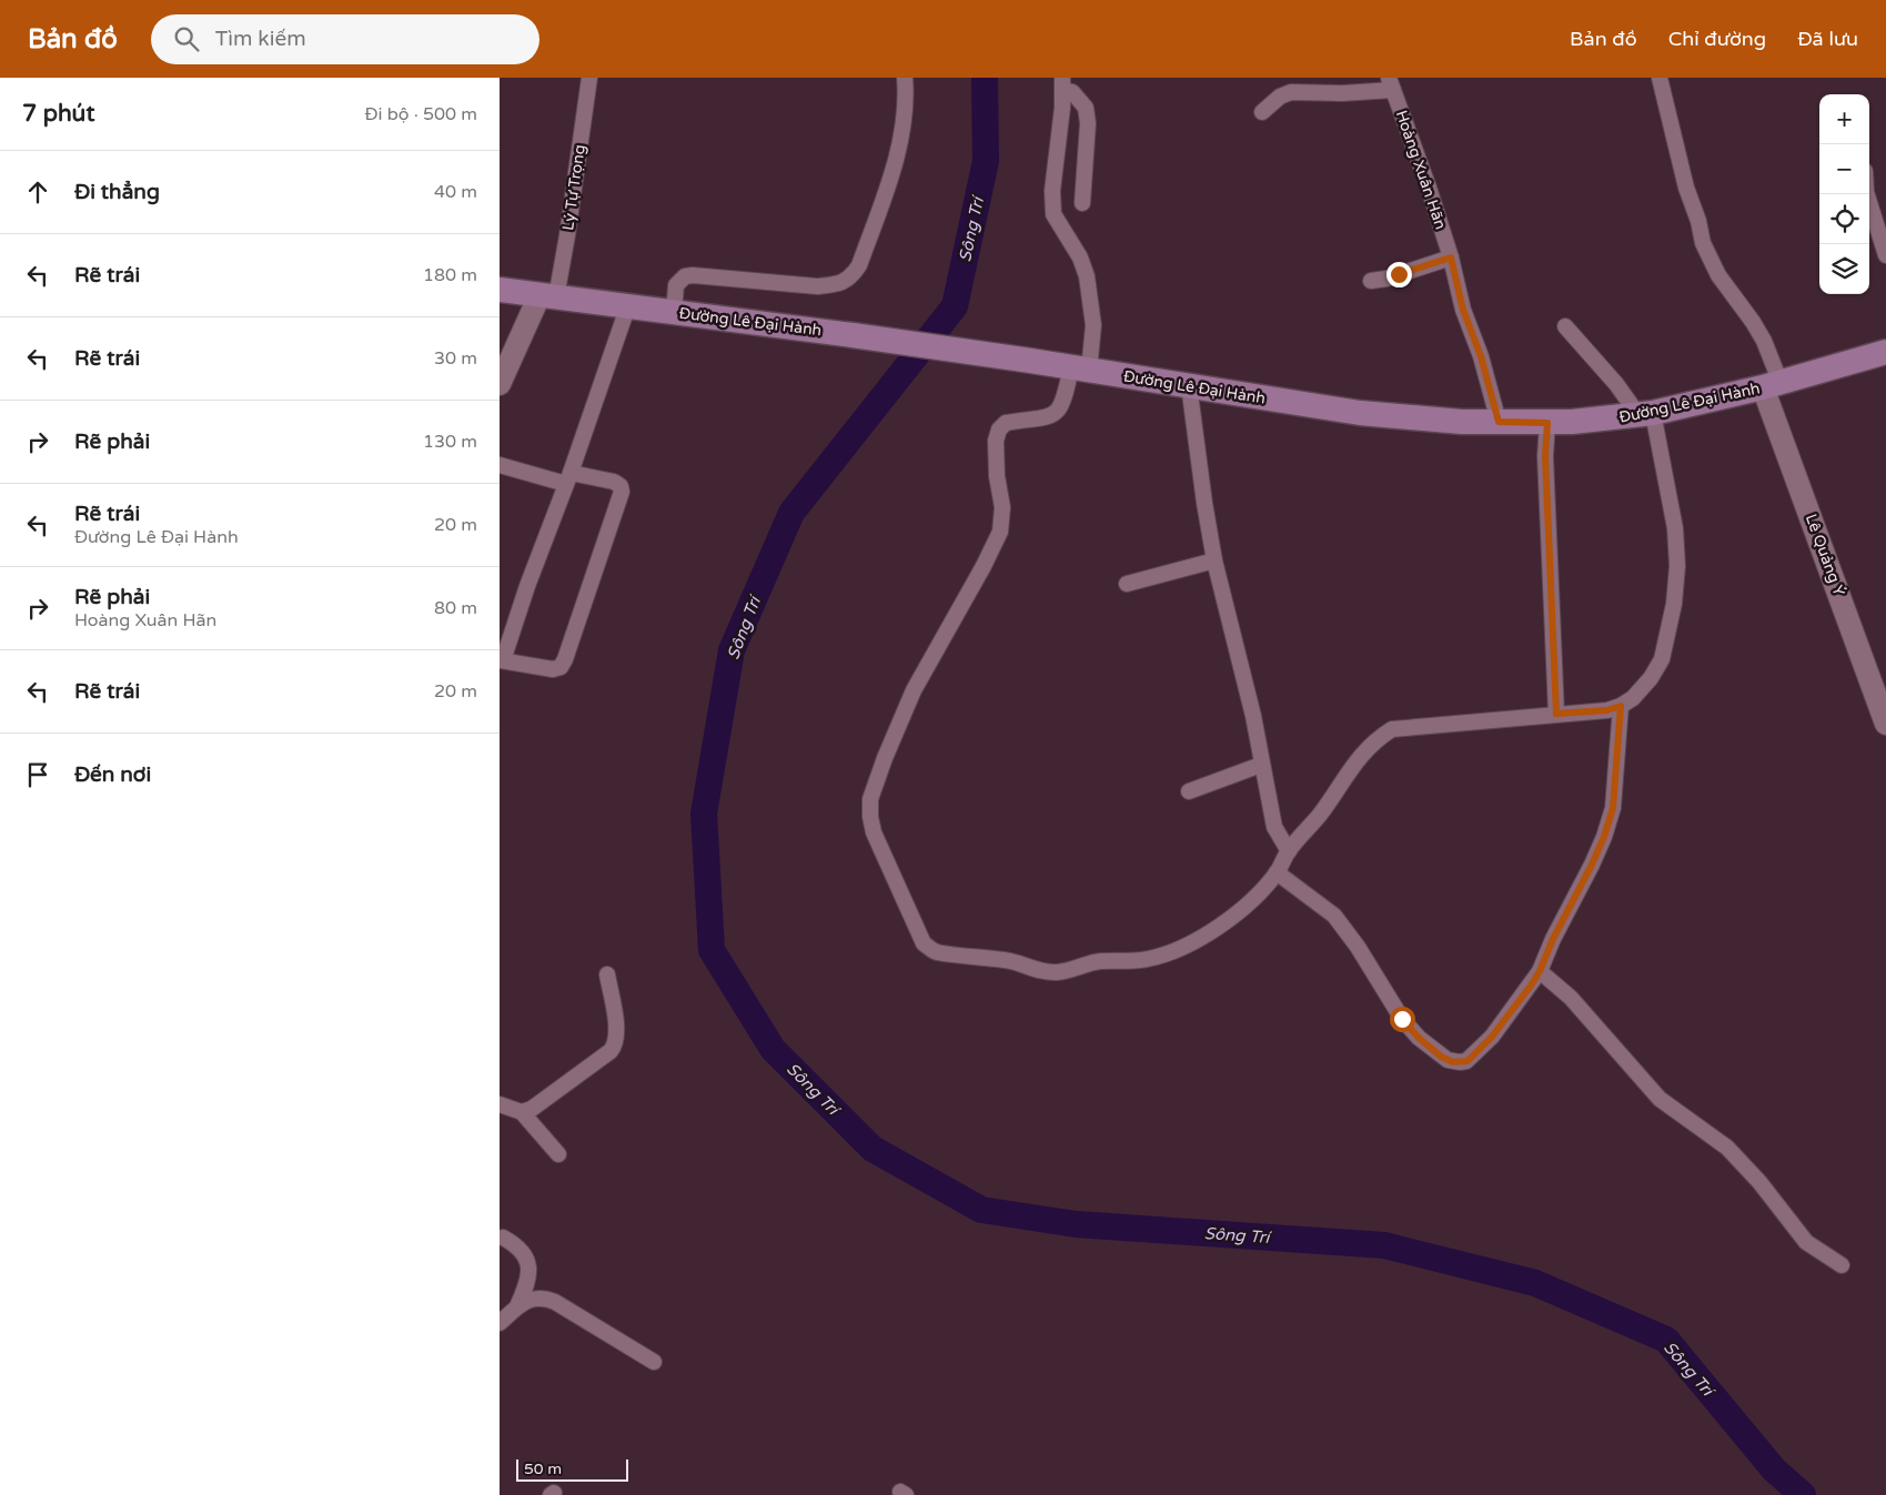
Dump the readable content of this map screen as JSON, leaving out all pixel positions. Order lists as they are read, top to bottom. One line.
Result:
{"streets":{"main road":["Đường Lê Đại Hành","Lê Quảng Ý"],"street":["Hoàng Xuân Hãn","Lý Tự Trọng"]},"crossings":[["Hoàng Xuân Hãn","Đường Lê Đại Hành"],["Lý Tự Trọng","Đường Lê Đại Hành"],["Đường Lê Đại Hành","Lê Quảng Ý"]],"water":["Sông Trí"],"scale_bar":"50 m","page":{"header":"Bản đồ","search":"Tìm kiếm","nav":["Bản đồ","Chỉ đường","Đã lưu"],"heading":["7 phút","Đi bộ · 500 m"],"map_buttons":["+","−"],"list":[["Đi thẳng","40 m"],["Rẽ trái","180 m"],["Rẽ trái","30 m"],["Rẽ phải","130 m"],["Rẽ trái","Đường Lê Đại Hành","20 m"],["Rẽ phải","Hoàng Xuân Hãn","80 m"],["Rẽ trái","20 m"],"Đến nơi"],"scale":"50 m"}}
